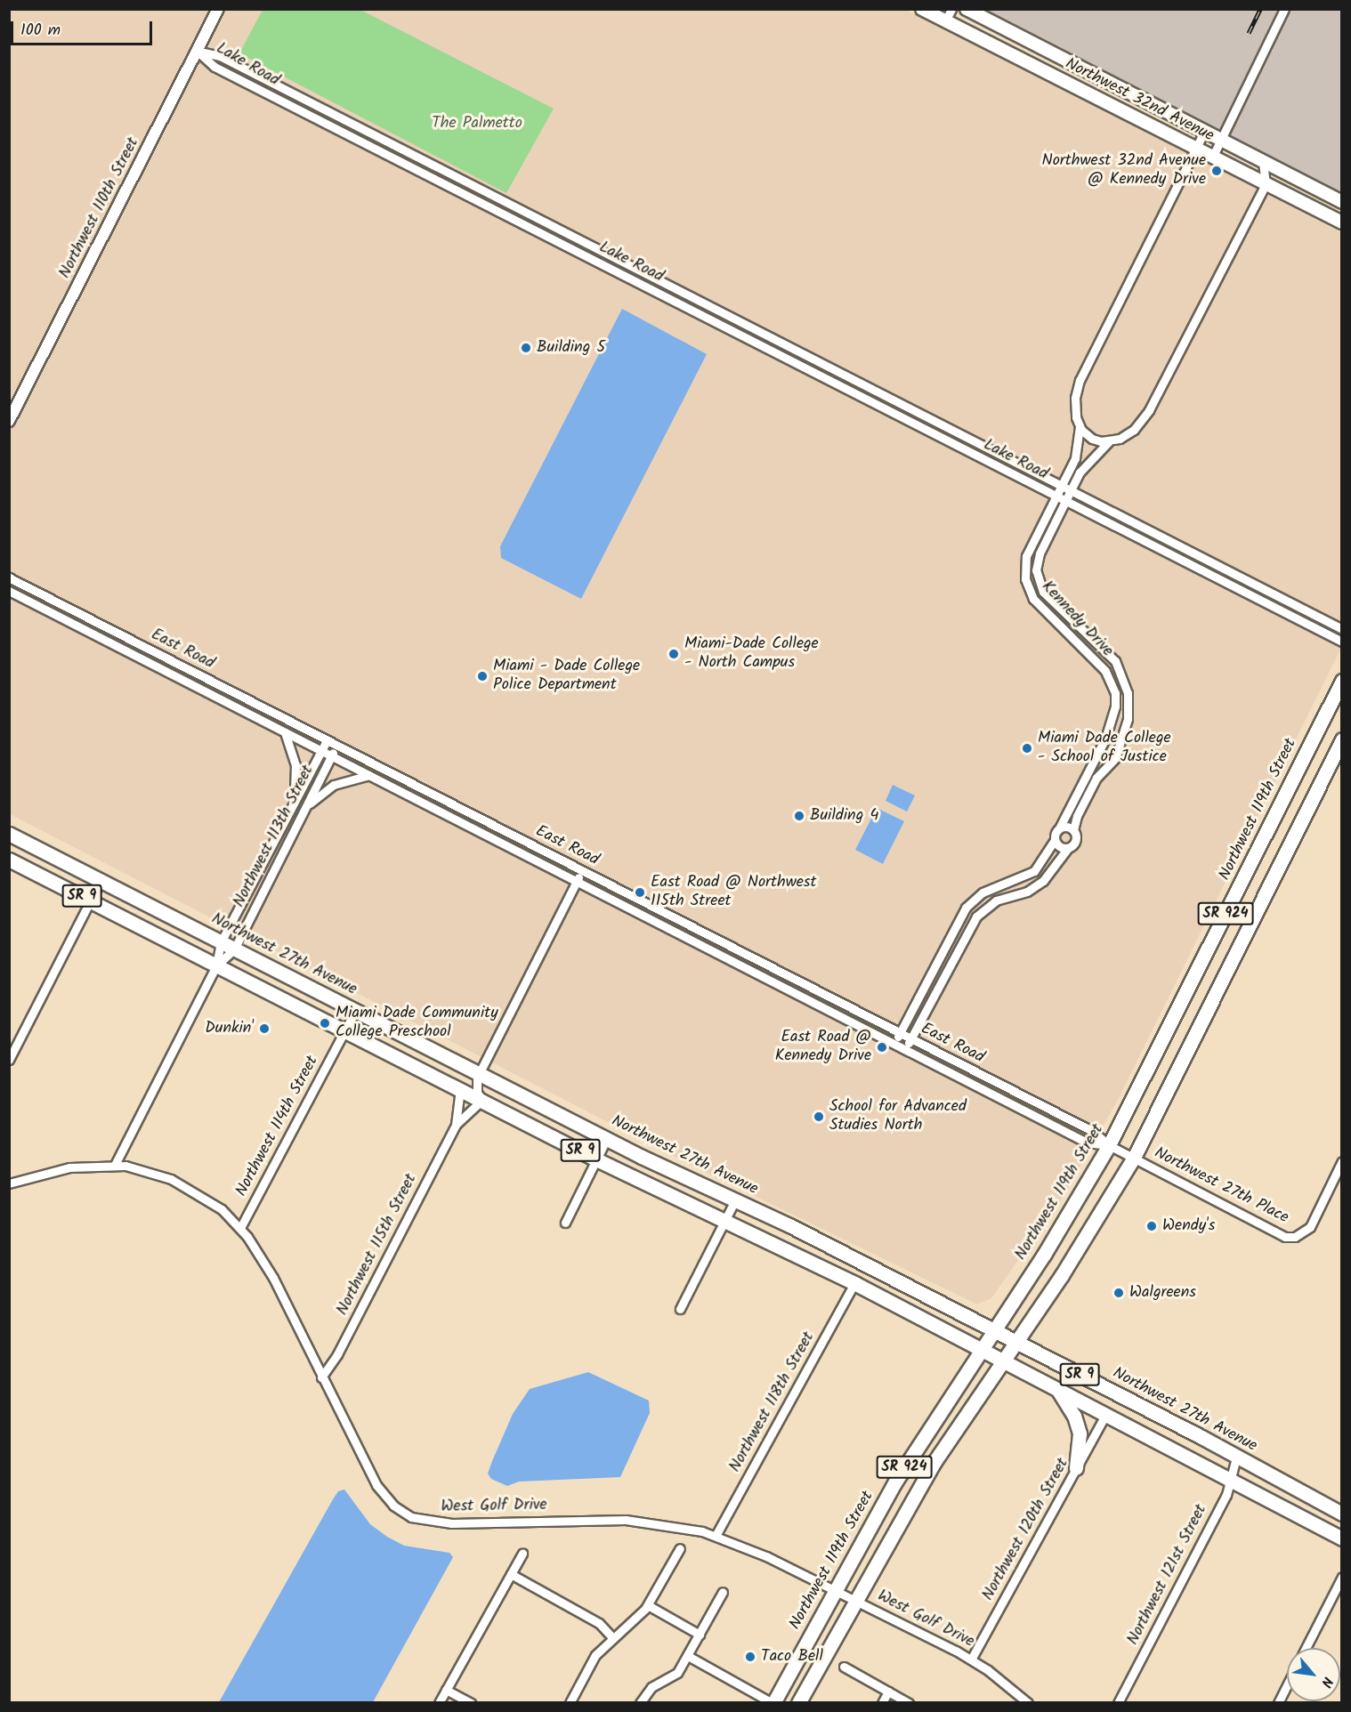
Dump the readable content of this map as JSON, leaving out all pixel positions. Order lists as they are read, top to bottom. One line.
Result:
{"streets":{"main road":["Northwest 32nd Avenue","Northwest 119th Street","SR 9","SR 924","Northwest 27th Avenue"],"street":["Lake Road","Northwest 110th Street","Kennedy Drive","East Road","Northwest 113th Street","Northwest 114th Street","Northwest 27th Place","Northwest 115th Street","Northwest 118th Street","West Golf Drive","Northwest 120th Street","Northwest 121st Street"]},"crossings":[["Lake Road","Northwest 110th Street"],["Lake Road","Kennedy Drive"],["Northwest 32nd Avenue","Kennedy Drive"],["Kennedy Drive","East Road"],["East Road","Northwest 119th Street"],["East Road","Northwest 113th Street"],["East Road","SR 924"],["East Road","Northwest 27th Place"],["Northwest 119th Street","SR 9"],["Northwest 119th Street","Northwest 27th Avenue"],["Northwest 119th Street","West Golf Drive"],["Northwest 113th Street","SR 9"],["Northwest 113th Street","Northwest 27th Avenue"],["Northwest 113th Street","West Golf Drive"],["SR 9","SR 924"],["SR 9","Northwest 114th Street"],["SR 9","Northwest 115th Street"],["SR 9","Northwest 118th Street"],["SR 9","Northwest 120th Street"],["SR 9","Northwest 121st Street"],["SR 924","Northwest 27th Avenue"],["SR 924","Northwest 27th Place"],["SR 924","West Golf Drive"],["Northwest 27th Avenue","Northwest 114th Street"],["Northwest 27th Avenue","Northwest 121st Street"],["Northwest 114th Street","West Golf Drive"],["Northwest 115th Street","West Golf Drive"],["Northwest 118th Street","West Golf Drive"],["West Golf Drive","Northwest 120th Street"]],"parks":["The Palmetto"],"places":["Northwest 32nd Avenue @ Kennedy Drive","Building 5","Miami-Dade College - North Campus","Miami - Dade College Police Department","Miami Dade College - School of Justice","Building 4","East Road @ Northwest 115th Street","Miami Dade Community College Preschool","Dunkin'","East Road @ Kennedy Drive","School for Advanced Studies North","Wendy's","Walgreens","Taco Bell"],"scale_bar":"100 m","north":"bottom right"}
